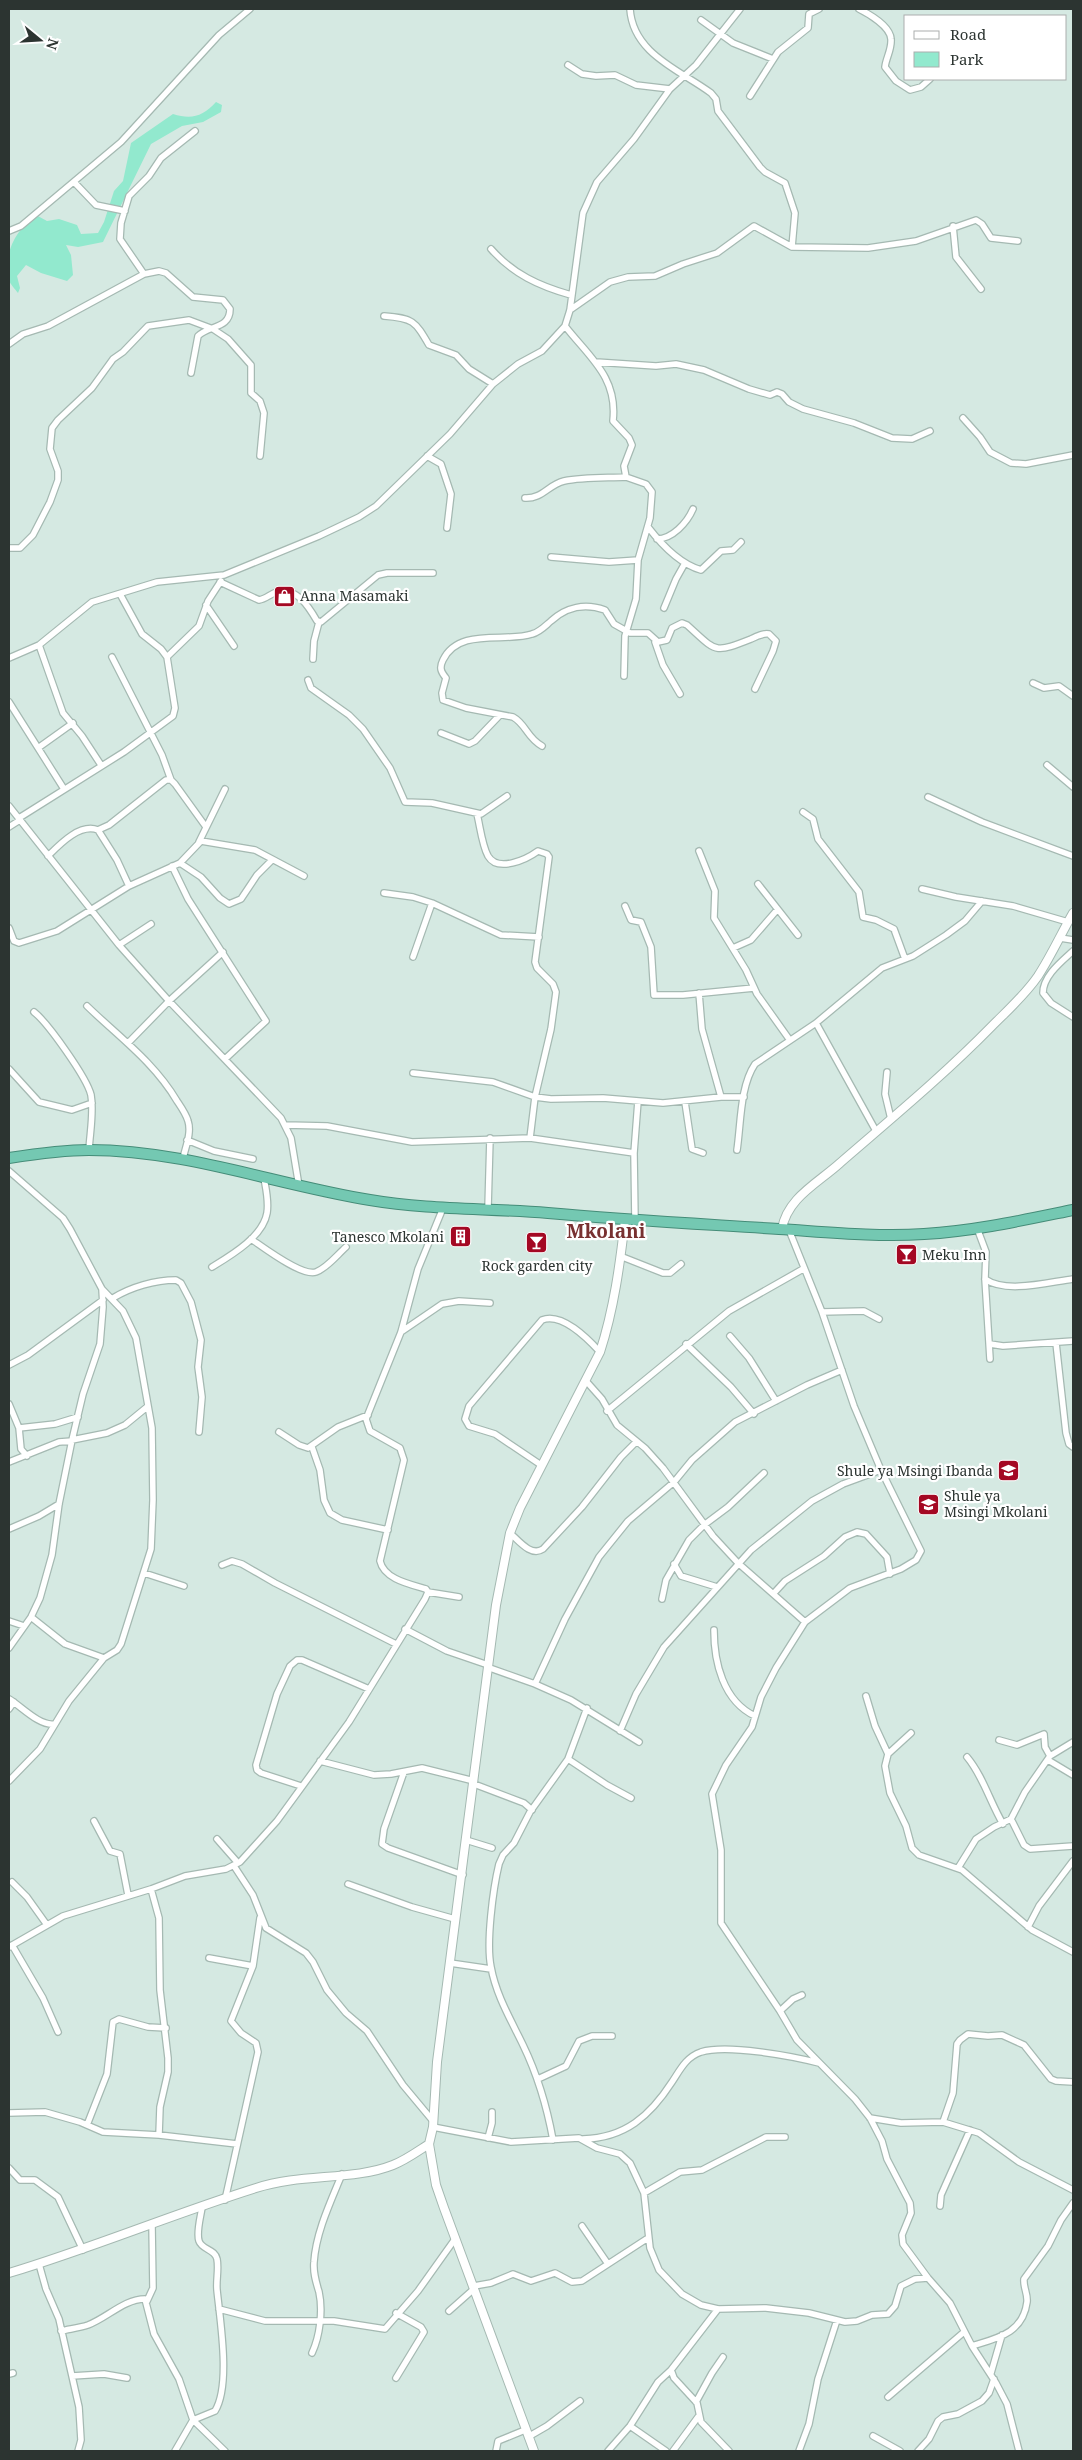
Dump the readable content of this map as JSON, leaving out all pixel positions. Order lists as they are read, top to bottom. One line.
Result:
{"districts":["Mkolani"],"places":{"shop":["Anna Masamaki"],"building":["Tanesco Mkolani"],"bar":["Rock garden city","Meku Inn"],"school or university":["Shule ya Msingi Ibanda","Shule ya Msingi Mkolani"]},"legend":["Road","Park"],"north":"right"}
